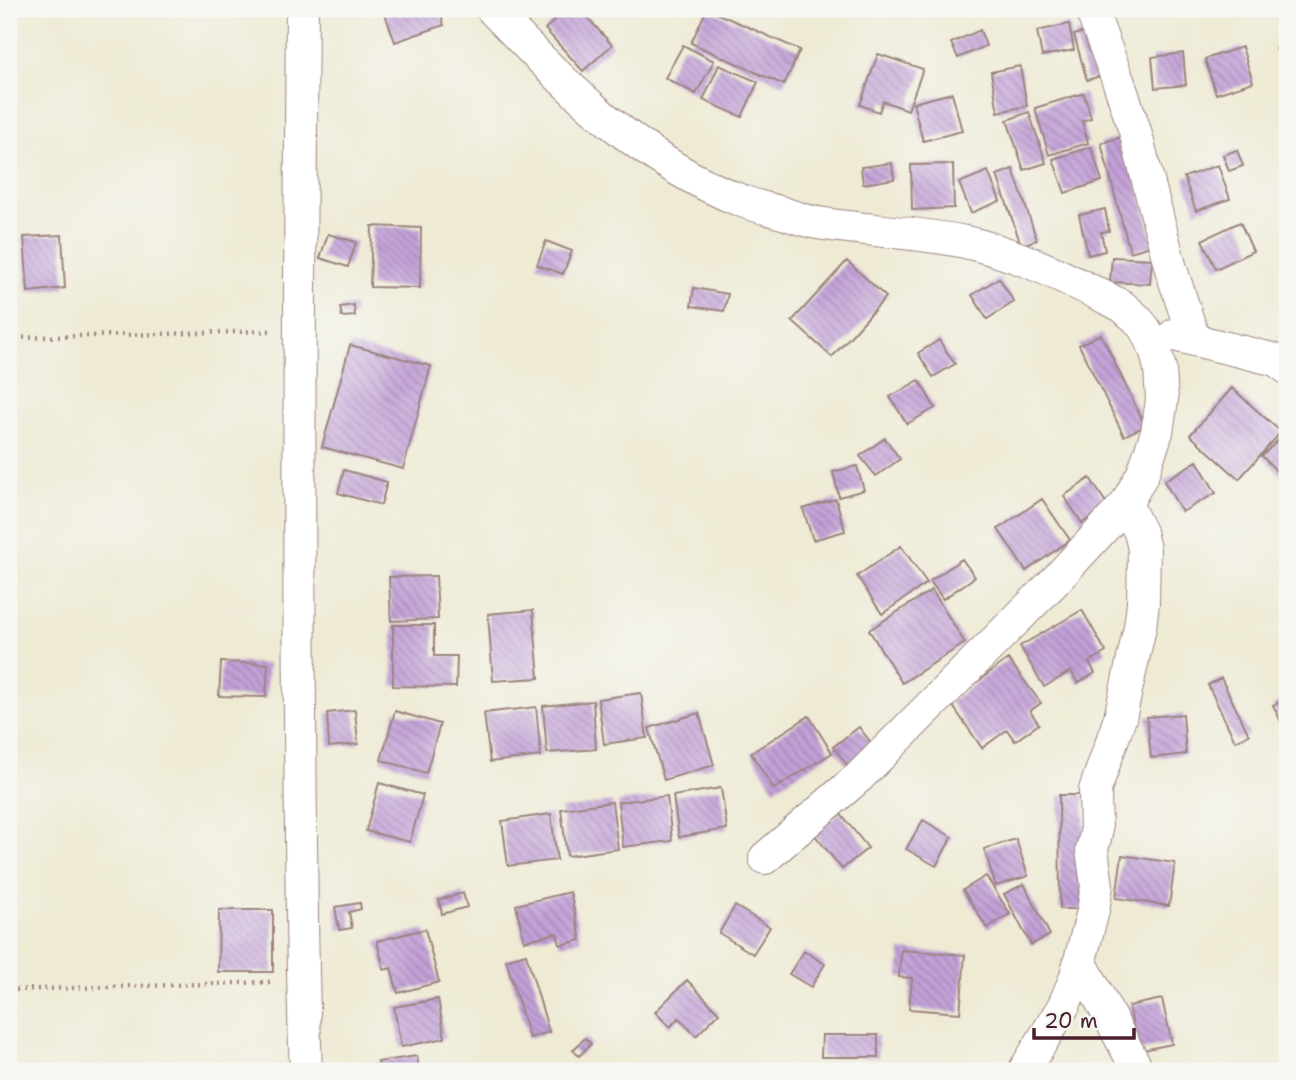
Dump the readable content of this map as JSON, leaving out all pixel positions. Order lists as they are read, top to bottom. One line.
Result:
{"scale_bar":"20 m"}
